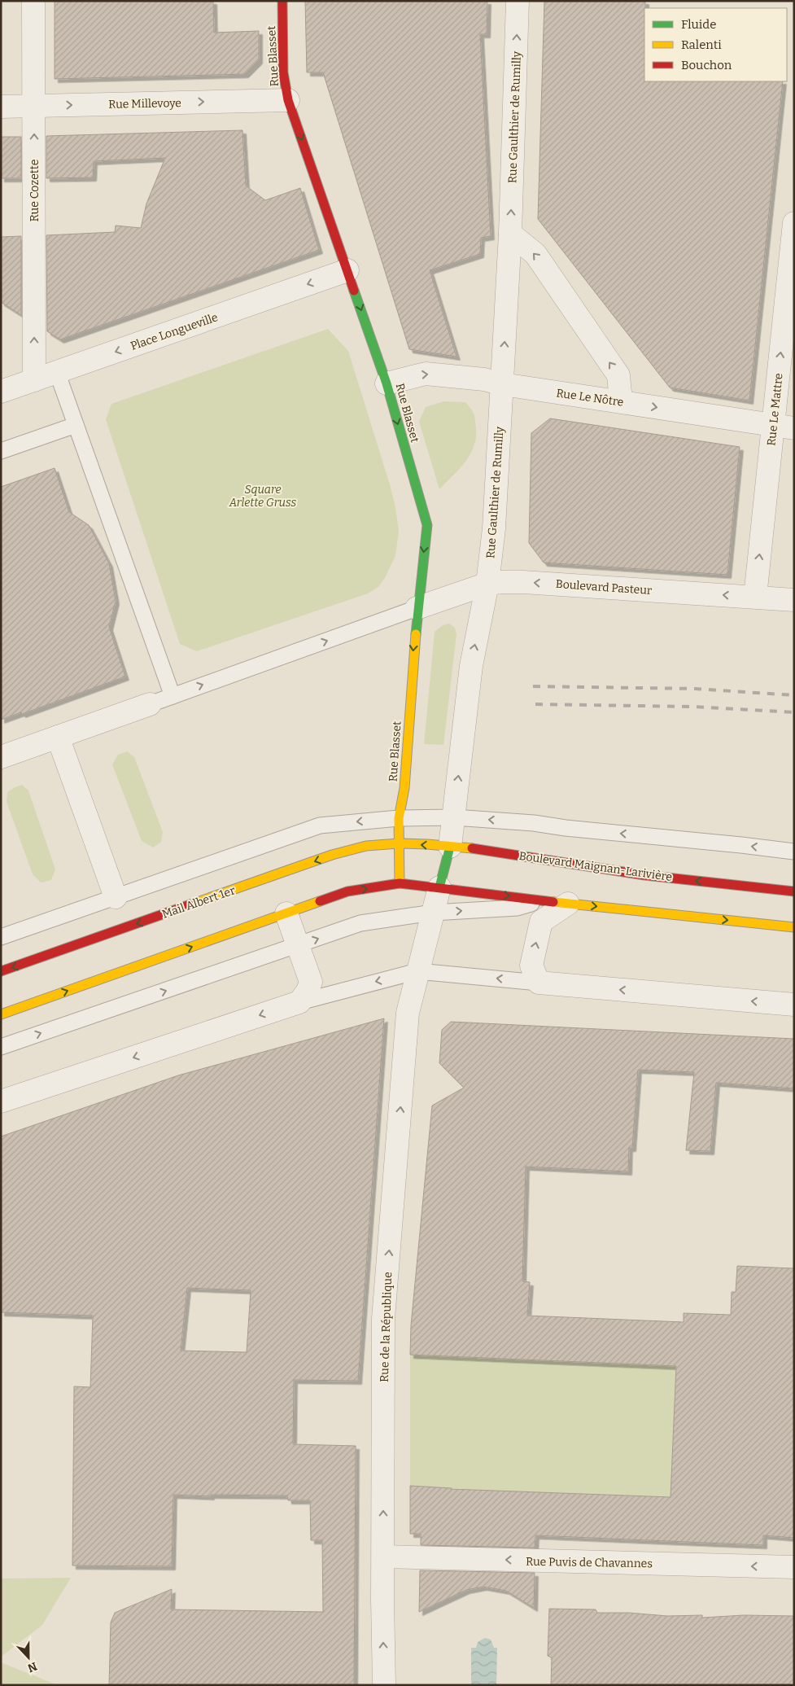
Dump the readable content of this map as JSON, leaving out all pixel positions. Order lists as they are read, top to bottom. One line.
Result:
{"streets":{"main road":["Rue Blasset","Boulevard Maignan-Larivière","Mail Albert 1er"],"street":["Rue Millevoye","Rue Gaulthier de Rumilly","Rue Cozette","Place Longueville","Rue Le Nôtre","Rue Le Mattre","Boulevard Pasteur","Rue de la République","Rue Puvis de Chavannes"]},"crossings":[["Rue Blasset","Rue Millevoye"],["Rue Blasset","Place Longueville"],["Rue Blasset","Rue Le Nôtre"],["Rue Blasset","Boulevard Pasteur"],["Rue Blasset","Boulevard Maignan-Larivière"],["Rue Blasset","Mail Albert 1er"],["Rue Millevoye","Rue Cozette"],["Rue Gaulthier de Rumilly","Rue Le Nôtre"],["Rue Gaulthier de Rumilly","Boulevard Pasteur"],["Rue Gaulthier de Rumilly","Boulevard Maignan-Larivière"],["Rue Cozette","Place Longueville"],["Rue Le Nôtre","Rue Le Mattre"],["Rue Le Mattre","Boulevard Pasteur"],["Boulevard Maignan-Larivière","Mail Albert 1er"],["Rue de la République","Rue Puvis de Chavannes"]],"one_way":["Rue Blasset","Rue Millevoye","Rue Gaulthier de Rumilly","Rue Cozette","Place Longueville","Rue Le Nôtre","Rue Le Mattre","Boulevard Pasteur","Rue de la République","Rue Puvis de Chavannes"],"parks":["Square Arlette Gruss"],"legend":["Fluide","Ralenti","Bouchon"],"north":"bottom"}
